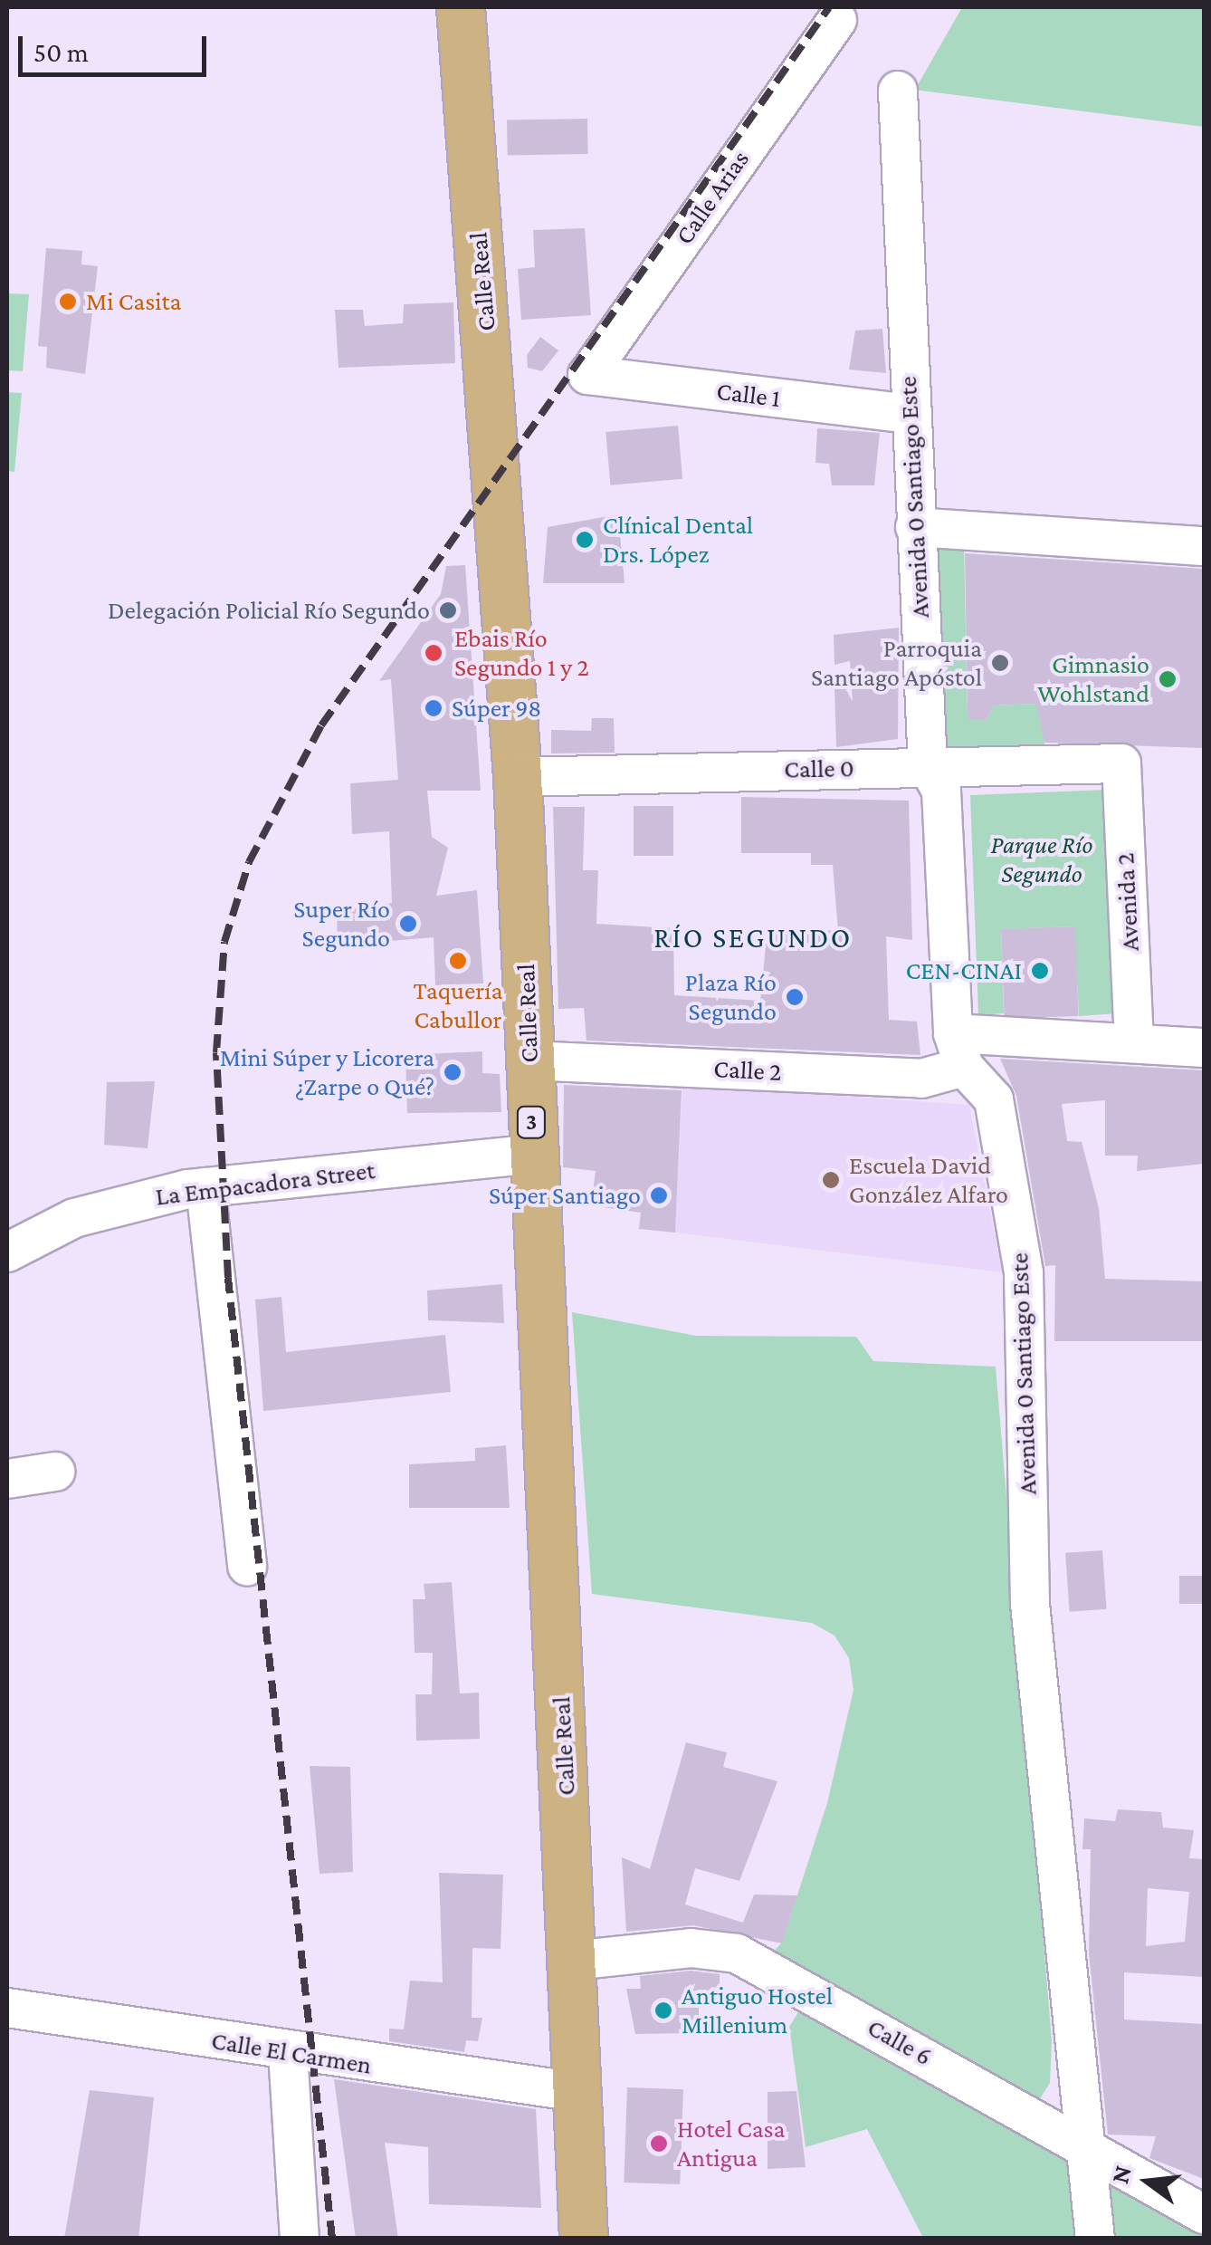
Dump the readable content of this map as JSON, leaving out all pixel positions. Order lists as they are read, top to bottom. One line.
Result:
{"streets":{"main road":["Calle Real","3"],"street":["Calle Arias","Calle 1","Avenida 0 Santiago Este","Calle 0","Avenida 2","Calle 2","La Empacadora Street","Calle 6","Calle El Carmen"]},"crossings":[["Calle Arias","Calle 1"],["Calle Real","Calle 0"],["Calle Real","Calle 2"],["Calle Real","La Empacadora Street"],["Calle Real","Calle 6"],["Calle Real","Calle El Carmen"],["Calle 1","Avenida 0 Santiago Este"],["Avenida 0 Santiago Este","Calle 0"],["Avenida 0 Santiago Este","Calle 2"],["Avenida 0 Santiago Este","Calle 6"],["Calle 0","Avenida 2"],["Avenida 2","Calle 2"]],"districts":["RÍO SEGUNDO"],"parks":["Parque Río Segundo"],"places":["Mi Casita","Clínical Dental Drs. López","Delegación Policial Río Segundo","Ebais Río Segundo 1 y 2","Parroquia Santiago Apóstol","Gimnasio Wohlstand","Súper 98","Super Río Segundo","Taquería Cabullor","CEN-CINAI","Plaza Río Segundo","Mini Súper y Licorera ¿Zarpe o Qué?","Escuela David González Alfaro","Súper Santiago","Antiguo Hostel Millenium","Hotel Casa Antigua"],"scale_bar":"50 m","north":"left"}
